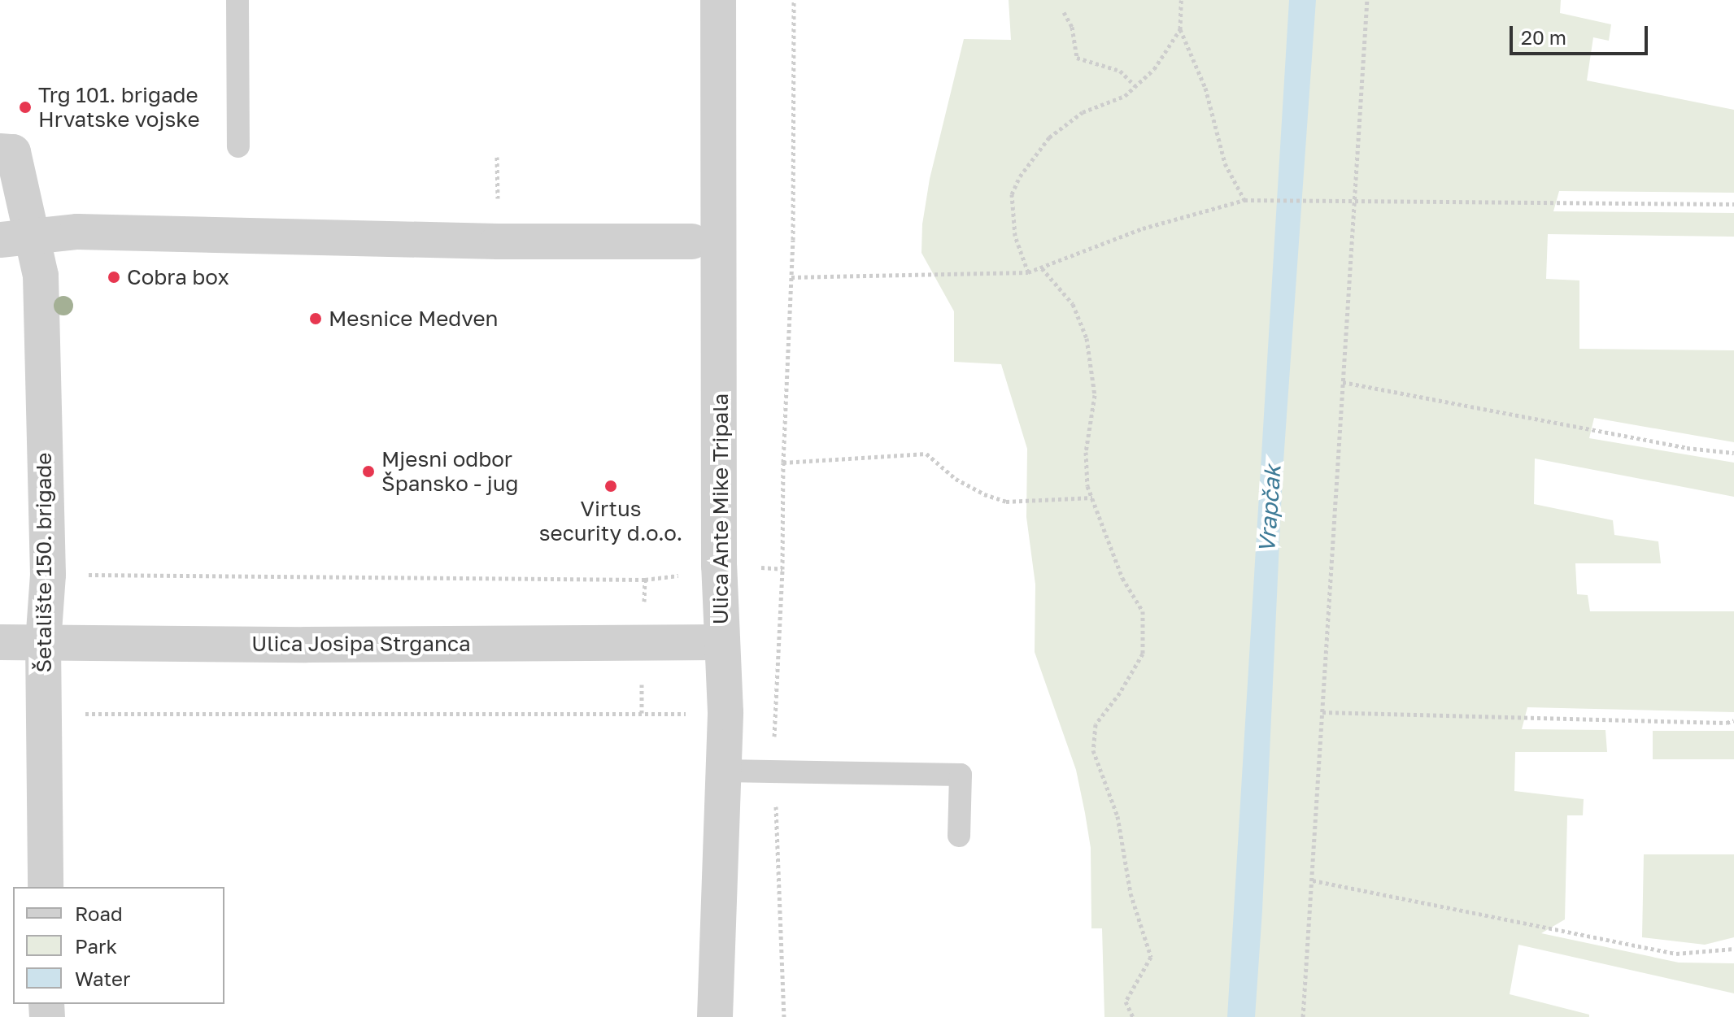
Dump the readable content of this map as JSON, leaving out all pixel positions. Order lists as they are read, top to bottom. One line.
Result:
{"streets":{"street":["Ulica Ante Mike Tripala","Šetalište 150. brigade","Ulica Josipa Strganca"]},"crossings":[["Ulica Ante Mike Tripala","Ulica Josipa Strganca"],["Šetalište 150. brigade","Ulica Josipa Strganca"]],"water":["Vrapčak"],"places":["Trg 101. brigade Hrvatske vojske","Cobra box","Mesnice Medven","Mjesni odbor Špansko - jug","Virtus security d.o.o."],"legend":["Road","Park","Water"],"scale_bar":"20 m"}
